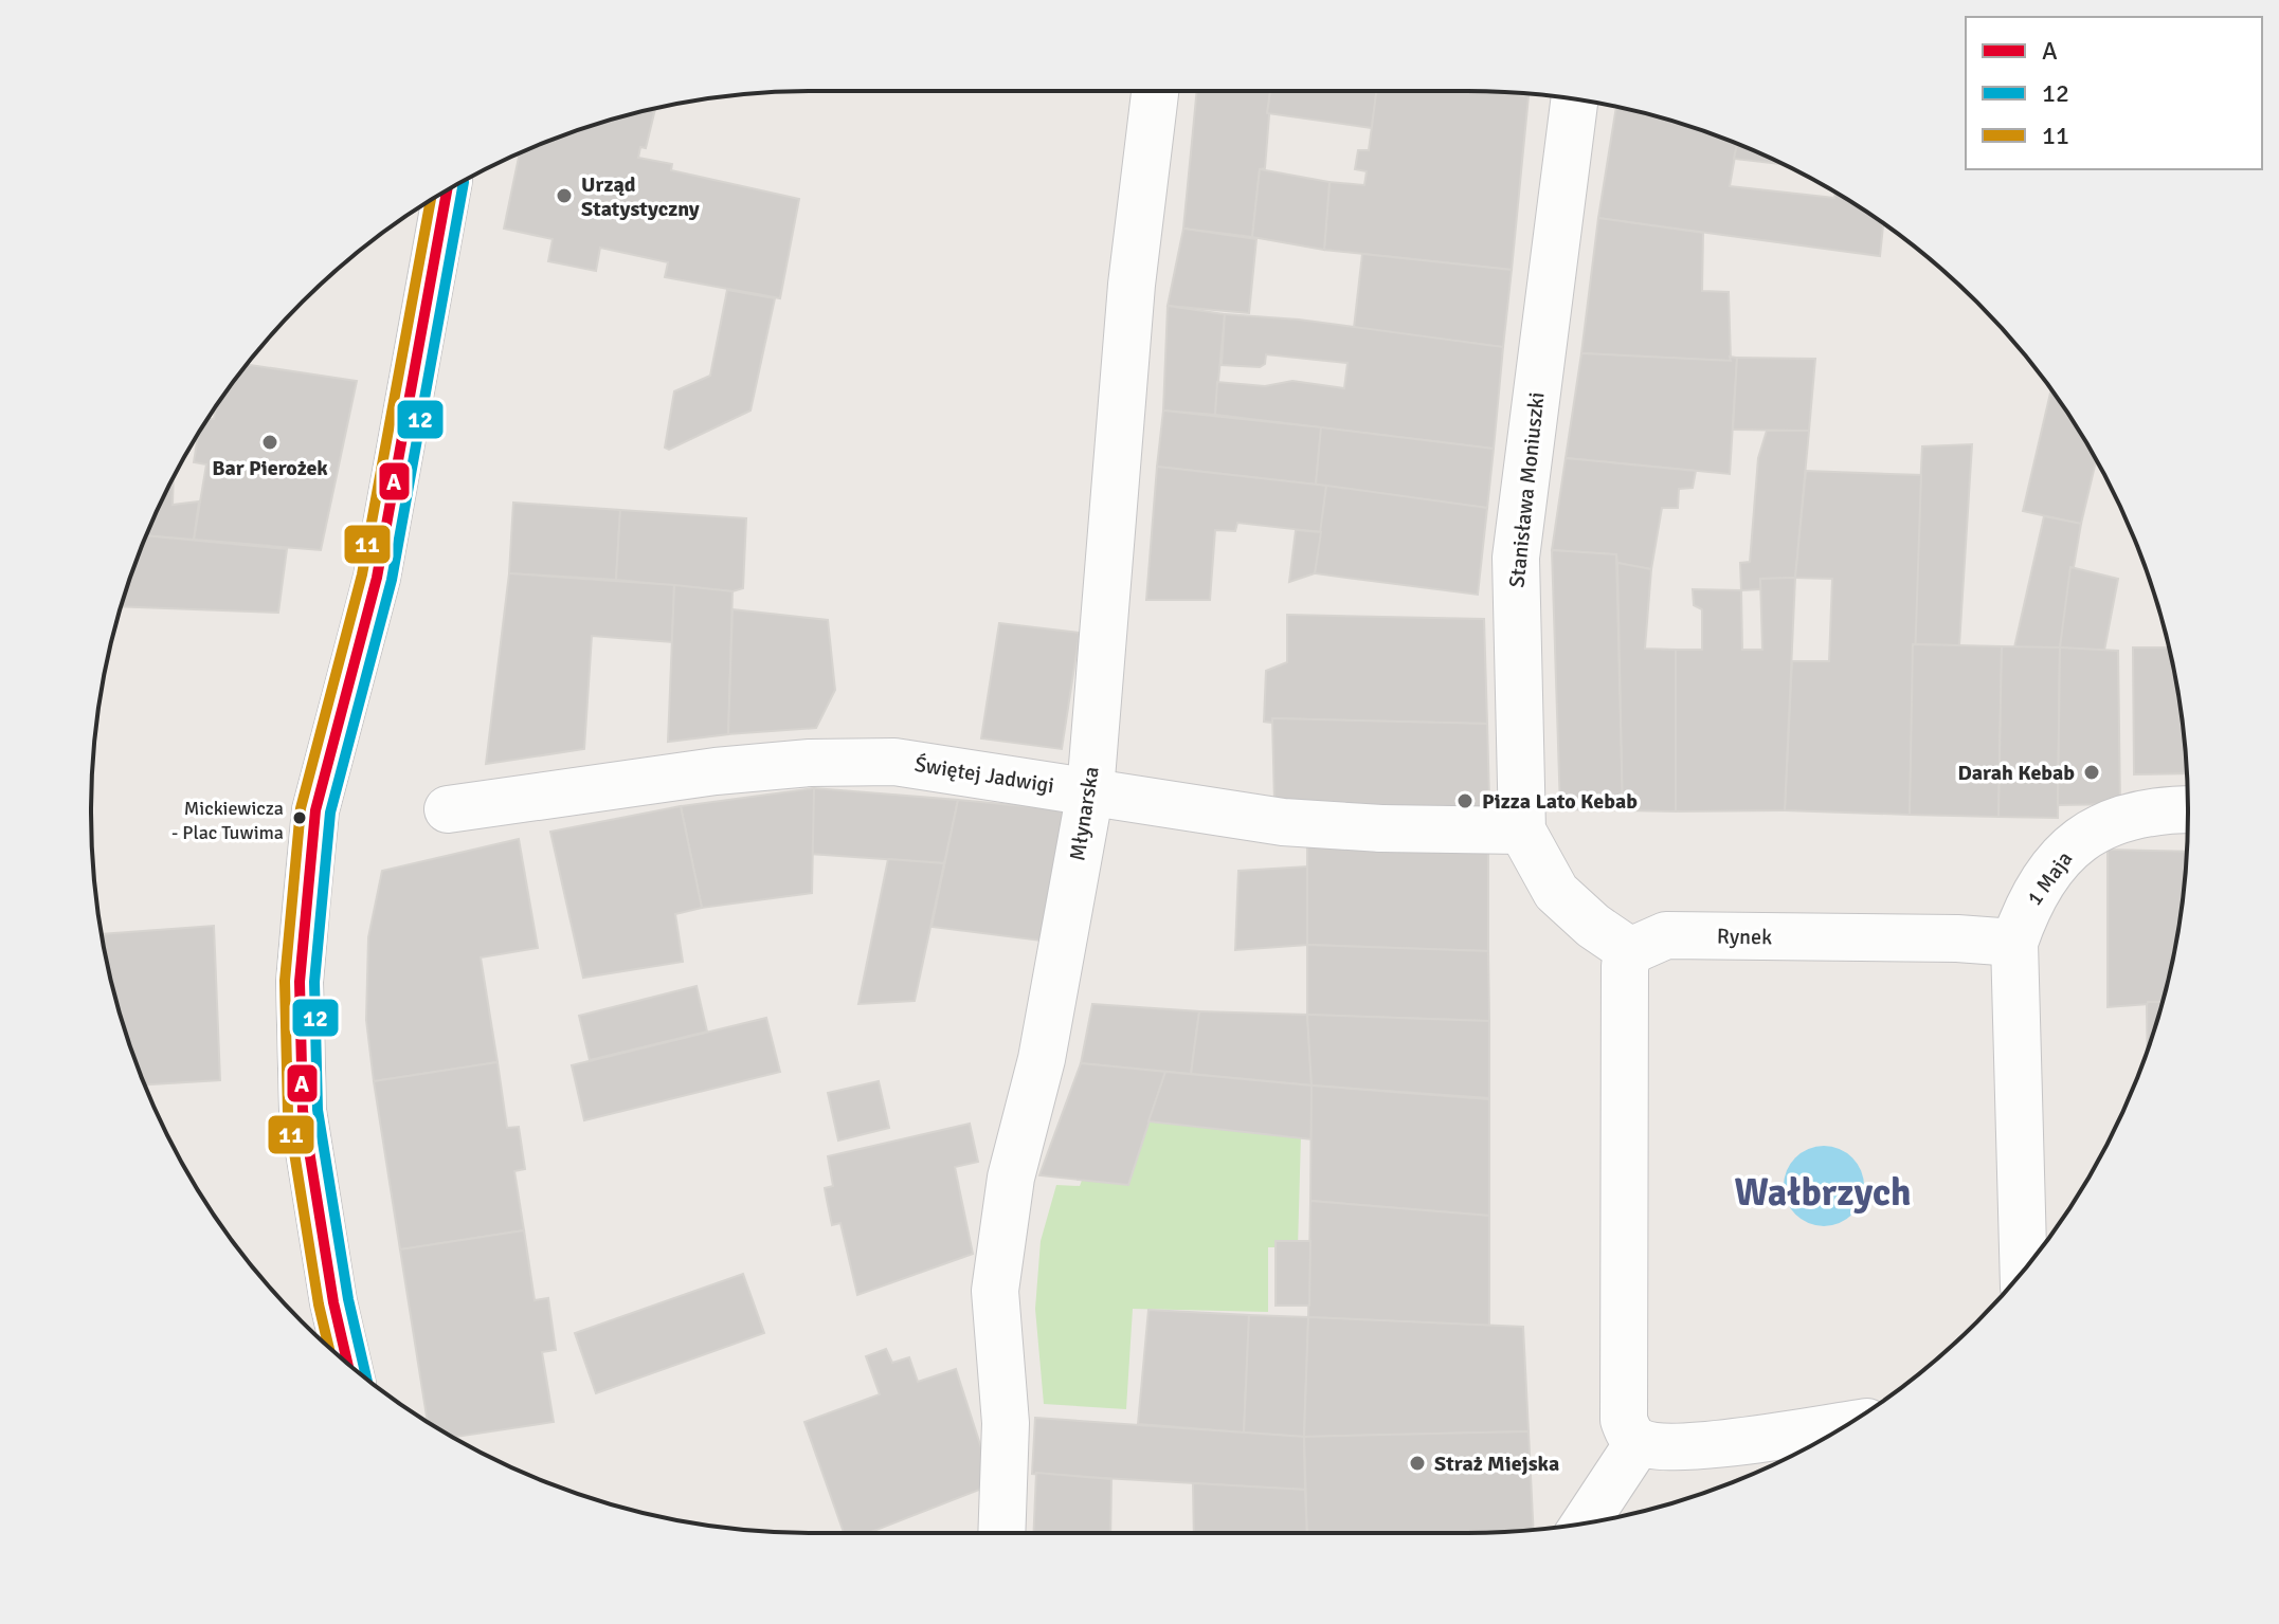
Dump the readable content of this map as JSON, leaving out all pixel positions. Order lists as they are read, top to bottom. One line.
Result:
{"streets":{"street":["Stanisława Moniuszki","Świętej Jadwigi","Młynarska","1 Maja","Rynek"]},"crossings":[["Stanisława Moniuszki","Świętej Jadwigi"],["Stanisława Moniuszki","Rynek"],["Świętej Jadwigi","Młynarska"],["1 Maja","Rynek"]],"districts":["Wałbrzych"],"places":["Urząd Statystyczny","Bar Pierożek","Darah Kebab","Pizza Lato Kebab","Mickiewicza - Plac Tuwima","Straż Miejska"],"lines":["transit line 12","transit line A","transit line 11"],"legend":["A","12","11"]}
